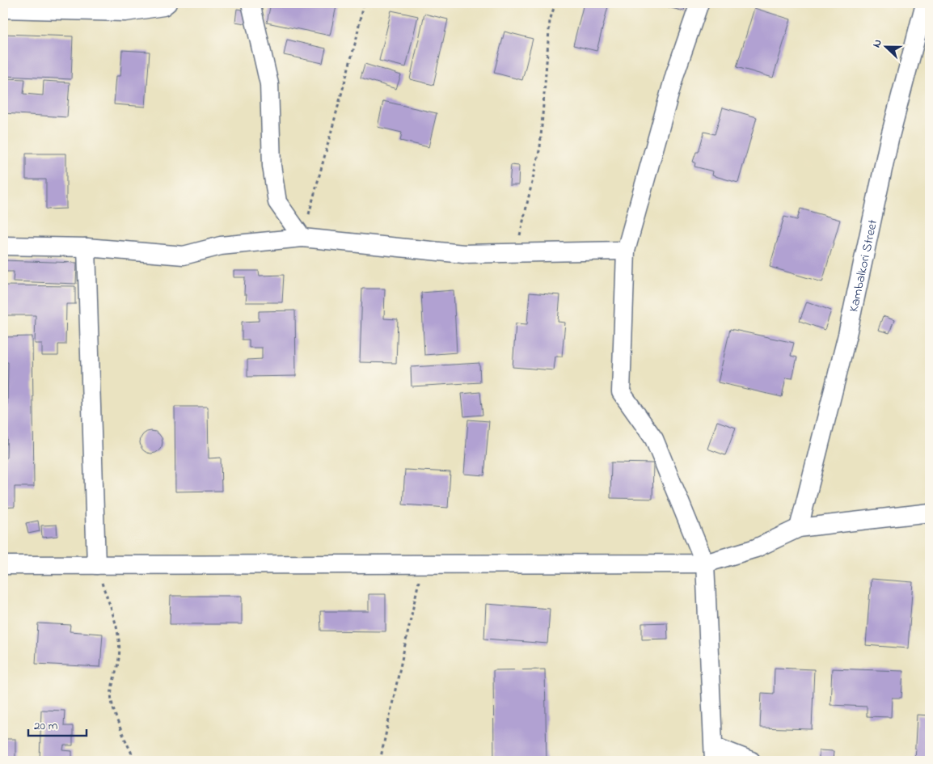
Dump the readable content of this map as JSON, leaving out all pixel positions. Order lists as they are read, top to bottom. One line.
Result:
{"streets":{"street":["Kambalkori Street"]},"scale_bar":"20 m","north":"left"}
